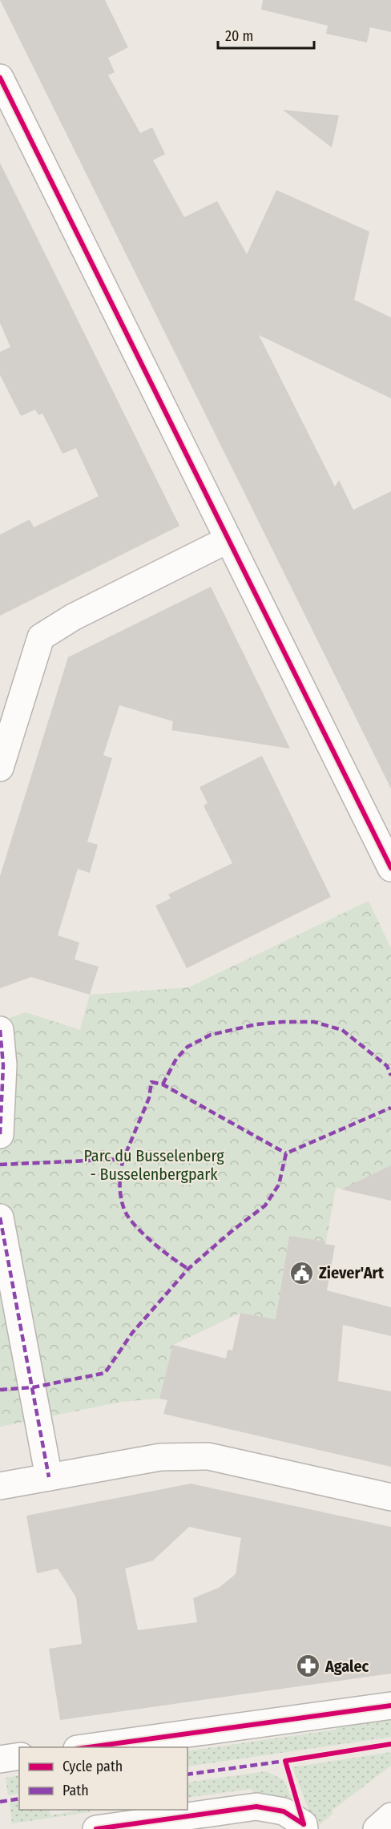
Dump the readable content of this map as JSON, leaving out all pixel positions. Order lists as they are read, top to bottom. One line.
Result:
{"parks":["Parc du Busselenberg - Busselenbergpark"],"places":{"public building":["Ziever'Art"],"pharmacy":["Agalec"]},"legend":["Cycle path","Path"],"scale_bar":"20 m"}
